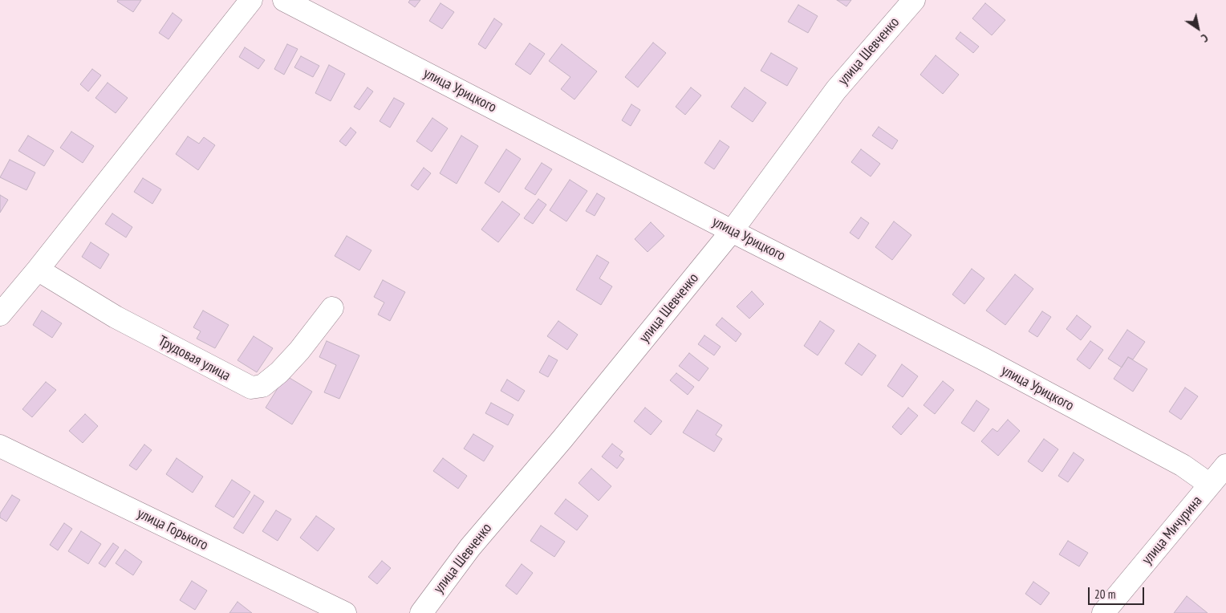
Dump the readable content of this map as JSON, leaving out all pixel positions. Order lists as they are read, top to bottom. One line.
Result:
{"streets":{"street":["улица Шевченко","улица Урицкого","Трудовая улица","улица Горького","улица Мичурина"]},"crossings":[["улица Шевченко","улица Урицкого"],["улица Урицкого","улица Мичурина"]],"scale_bar":"20 m","north":"bottom right"}
